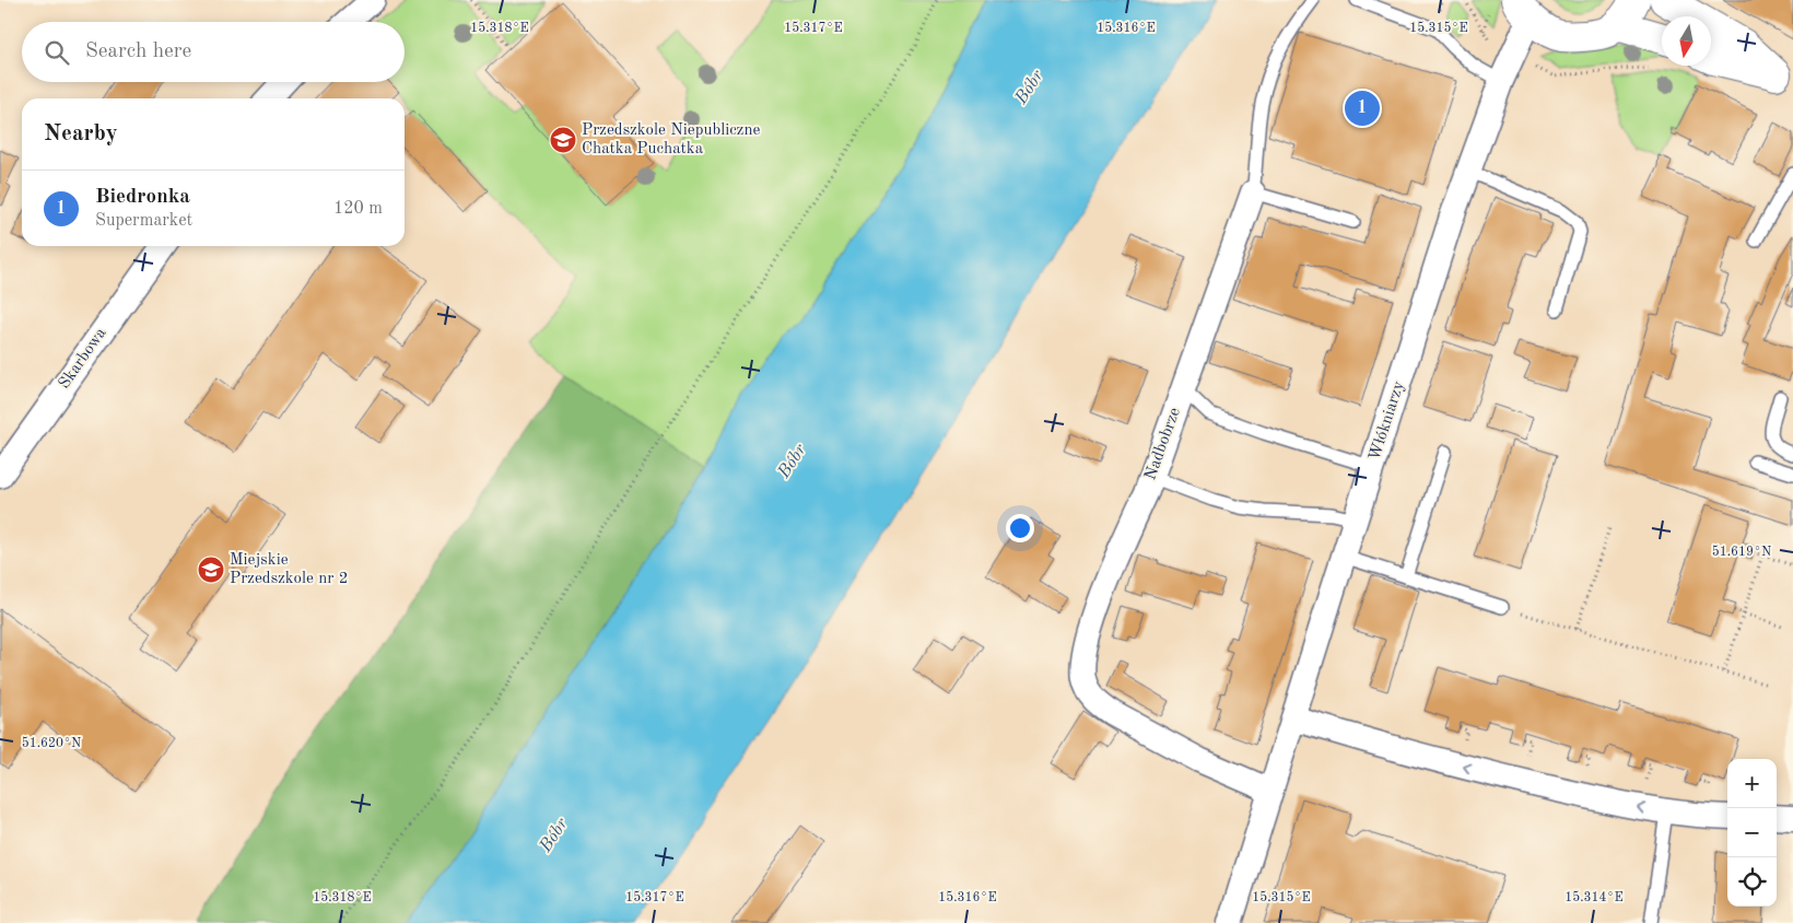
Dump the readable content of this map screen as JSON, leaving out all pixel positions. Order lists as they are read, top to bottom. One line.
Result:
{"streets":{"street":["Skarbowa","Włókniarzy","Nadbobrze"]},"crossings":[["Włókniarzy","Nadbobrze"]],"water":["Bóbr"],"places":{"school or university":["Przedszkole Niepubliczne Chatka Puchatka","Miejskie Przedszkole nr 2"]},"north":"bottom","page":{"search":"Search here","pins":"1","heading":"Nearby","list":[{"mark":"1","name":"Biedronka","note":"Supermarket","value":"120 m"}],"map_buttons":["+","−"]},"coordinates":["15.318°E","15.317°E","15.316°E","15.315°E","51.619°N","51.620°N","15.314°E"]}
